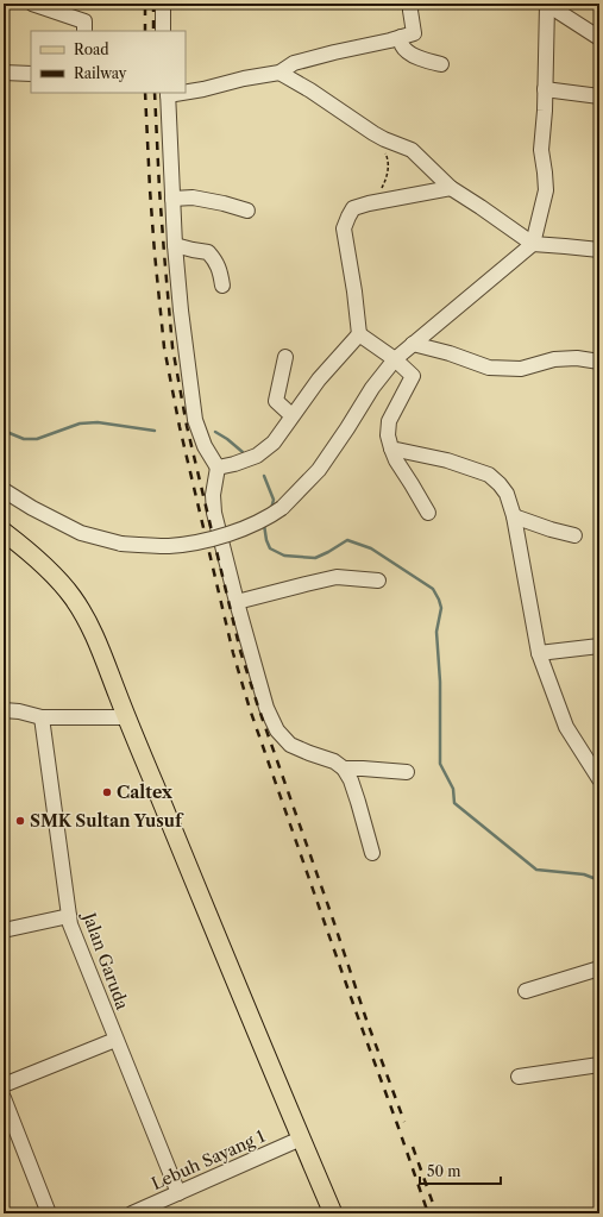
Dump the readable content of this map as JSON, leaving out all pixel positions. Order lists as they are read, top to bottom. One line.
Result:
{"streets":{"street":["Jalan Garuda","Lebuh Sayang 1"]},"crossings":[["Jalan Garuda","Lebuh Sayang 1"]],"places":["Caltex","SMK Sultan Yusuf"],"legend":["Road","Railway"],"scale_bar":"50 m"}
